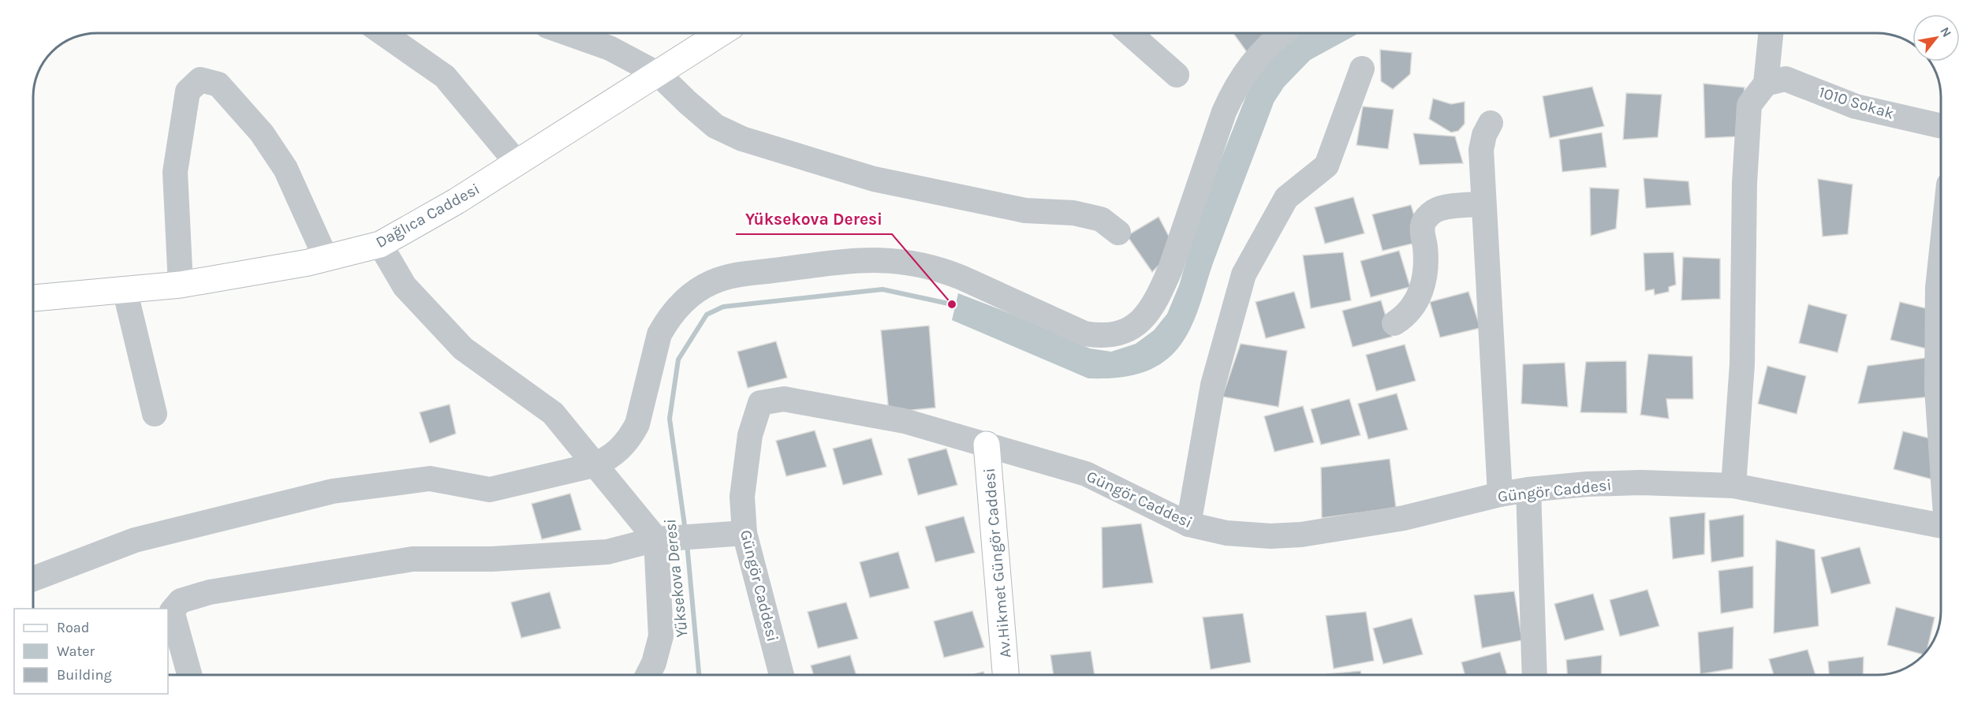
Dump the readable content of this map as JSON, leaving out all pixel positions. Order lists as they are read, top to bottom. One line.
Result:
{"streets":{"main road":["Dağlıca Caddesi","Av.Hikmet Güngör Caddesi"],"street":["1010 Sokak","Güngör Caddesi"]},"crossings":[["Güngör Caddesi","Av.Hikmet Güngör Caddesi"]],"water":["Yüksekova Deresi"],"places":["Yüksekova Deresi"],"legend":["Road","Water","Building"],"north":"top right"}
